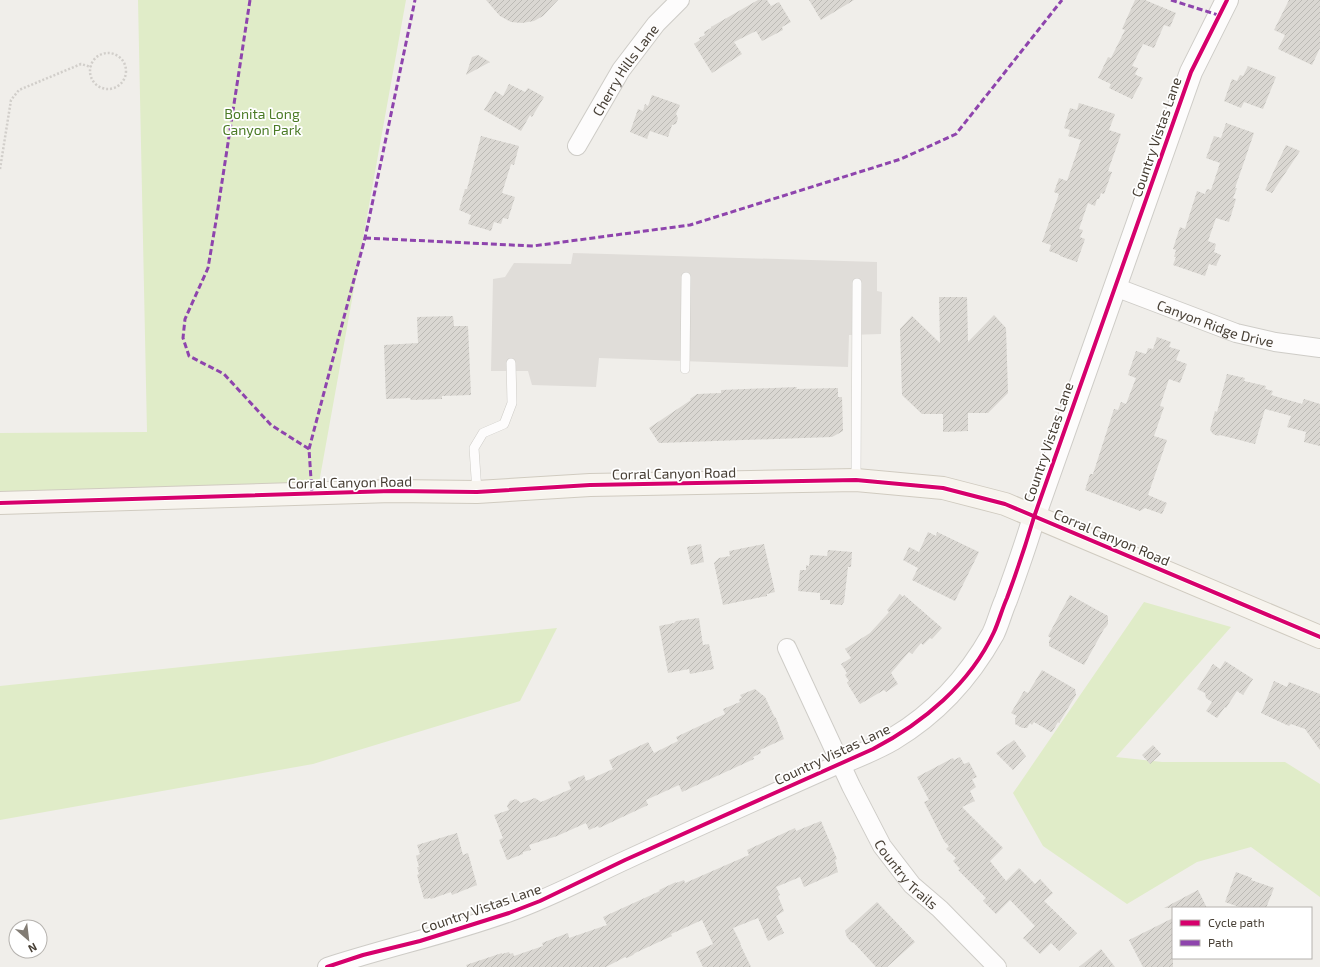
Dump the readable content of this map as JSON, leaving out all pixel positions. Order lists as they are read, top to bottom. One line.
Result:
{"streets":{"main road":["Corral Canyon Road"],"street":["Cherry Hills Lane","Country Vistas Lane","Canyon Ridge Drive","Country Trails"]},"crossings":[["Country Vistas Lane","Canyon Ridge Drive"],["Country Vistas Lane","Corral Canyon Road"],["Country Vistas Lane","Country Trails"]],"parks":["Bonita Long Canyon Park"],"legend":["Cycle path","Path"],"north":"bottom right"}
